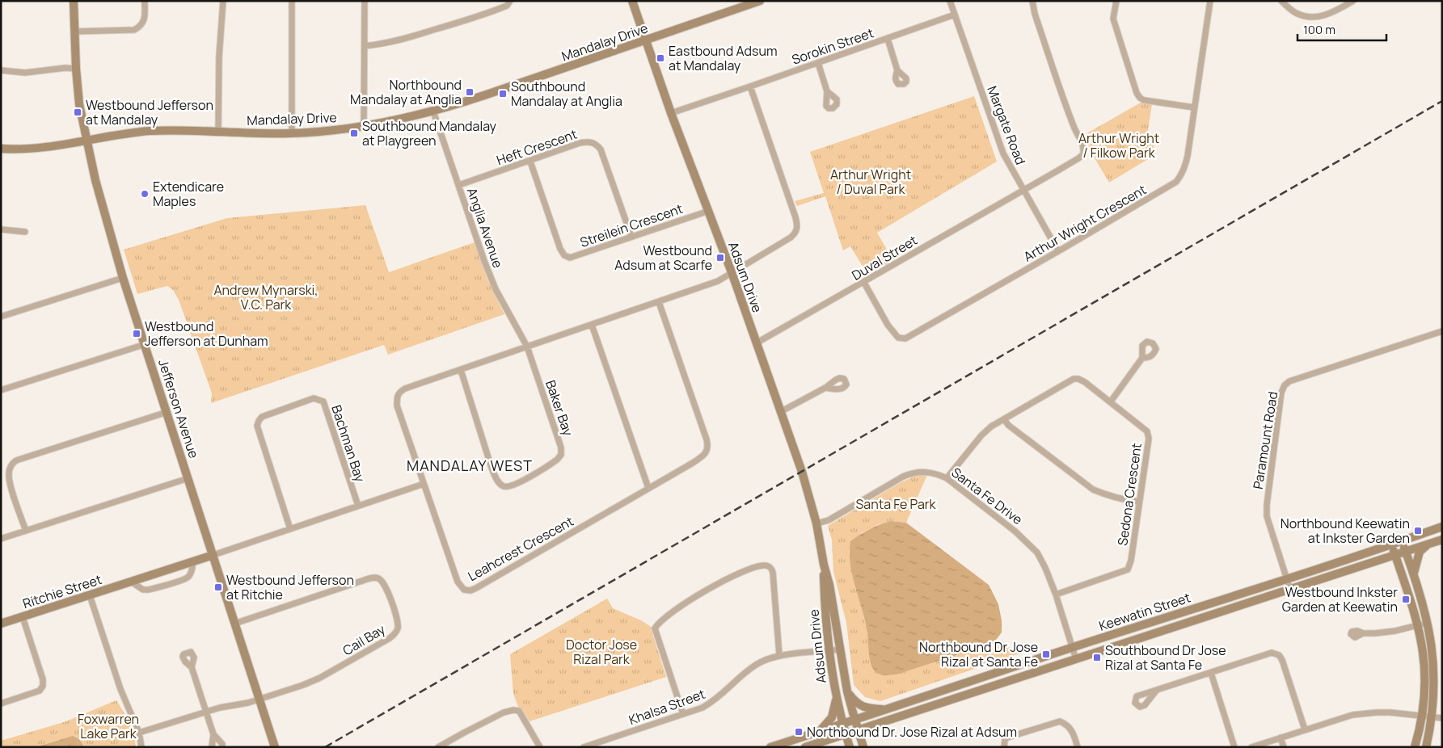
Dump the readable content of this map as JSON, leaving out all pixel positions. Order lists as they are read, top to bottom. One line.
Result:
{"streets":{"street":["Mandalay Drive","Sorokin Street","Margate Road","Heft Crescent","Arthur Wright Crescent","Streilein Crescent","Anglia Avenue","Duval Street","Adsum Drive","Baker Bay","Jefferson Avenue","Paramount Road","Bachman Bay","Sedona Crescent","Santa Fe Drive","Leahcrest Crescent","Ritchie Street","Keewatin Street","Cail Bay","Khalsa Street"]},"crossings":[["Mandalay Drive","Anglia Avenue"],["Mandalay Drive","Adsum Drive"],["Mandalay Drive","Jefferson Avenue"],["Sorokin Street","Margate Road"],["Sorokin Street","Adsum Drive"],["Sorokin Street","Leahcrest Crescent"],["Margate Road","Arthur Wright Crescent"],["Margate Road","Duval Street"],["Heft Crescent","Streilein Crescent"],["Heft Crescent","Anglia Avenue"],["Arthur Wright Crescent","Duval Street"],["Streilein Crescent","Adsum Drive"],["Anglia Avenue","Baker Bay"],["Anglia Avenue","Leahcrest Crescent"],["Duval Street","Adsum Drive"],["Adsum Drive","Santa Fe Drive"],["Adsum Drive","Leahcrest Crescent"],["Adsum Drive","Keewatin Street"],["Adsum Drive","Khalsa Street"],["Baker Bay","Leahcrest Crescent"],["Jefferson Avenue","Ritchie Street"],["Jefferson Avenue","Cail Bay"],["Paramount Road","Keewatin Street"],["Sedona Crescent","Santa Fe Drive"],["Santa Fe Drive","Keewatin Street"]],"districts":["MANDALAY WEST"],"parks":["Arthur Wright / Filkow Park","Arthur Wright / Duval Park","Andrew Mynarski, V.C. Park","Santa Fe Park","Doctor Jose Rizal Park","Foxwarren Lake Park"],"places":{"transit":["Eastbound Adsum at Mandalay","Northbound Mandalay at Anglia","Southbound Mandalay at Anglia","Westbound Jefferson at Mandalay","Southbound Mandalay at Playgreen","Westbound Adsum at Scarfe","Westbound Jefferson at Dunham","Northbound Keewatin at Inkster Garden","Westbound Jefferson at Ritchie","Westbound Inkster Garden at Keewatin","Northbound Dr Jose Rizal at Santa Fe","Southbound Dr Jose Rizal at Santa Fe","Northbound Dr. Jose Rizal at Adsum"],"other":["Extendicare Maples"]},"scale_bar":"100 m"}
